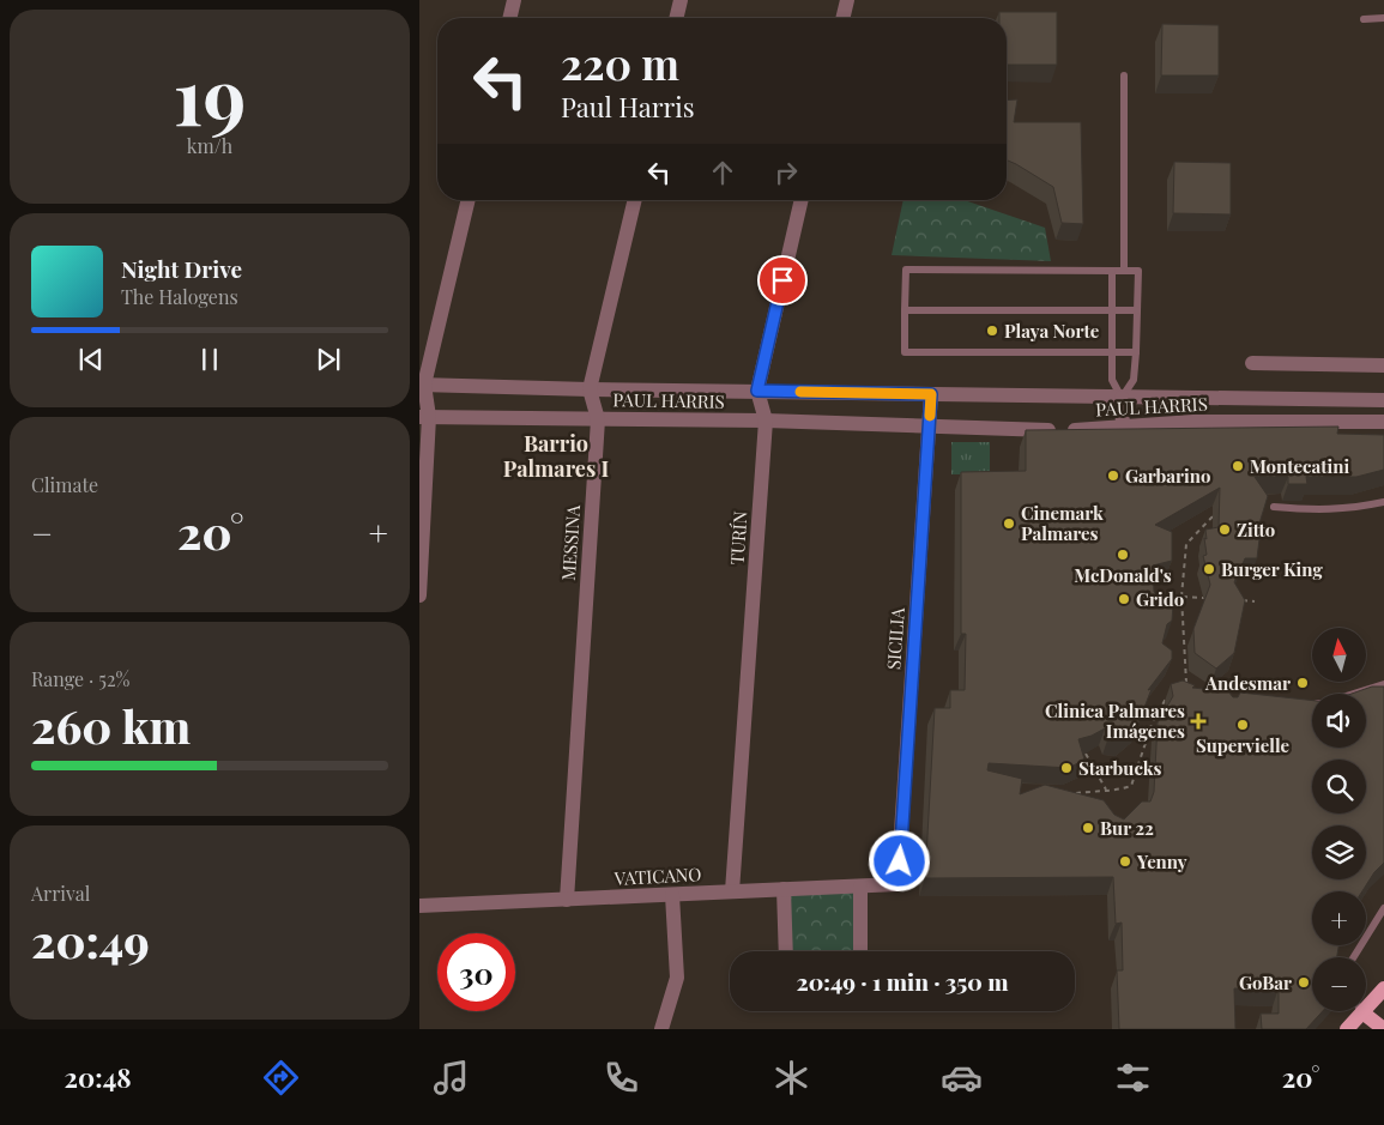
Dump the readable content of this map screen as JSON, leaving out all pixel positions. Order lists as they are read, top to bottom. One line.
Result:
{"streets":{"street":["PAUL HARRIS","TURÍN","MESSINA","SICILIA","VATICANO"]},"crossings":[["PAUL HARRIS","TURÍN"],["PAUL HARRIS","MESSINA"],["PAUL HARRIS","SICILIA"],["TURÍN","VATICANO"],["MESSINA","VATICANO"],["SICILIA","VATICANO"]],"districts":["Barrio Palmares I"],"places":{"other":["Playa Norte","Montecatini","Garbarino","Cinemark Palmares","Zitto","McDonald's","Burger King","Grido","Andesmar","Supervielle","Starbucks","Bur 22","Yenny","GoBar"],"health":["Clinica Palmares Imágenes"]},"north":"top","page":{"tile":[["19","km/h"],"Climate",["Range · 52%","260 km"],["Arrival","20:49"]],"turn":["220 m","Paul Harris"],"song":["Night Drive","The Halogens"],"heat":["−","20°","+"],"map_buttons":["+","−"],"limit":"30","trip":"20:49 · 1 min · 350 m","tabs":["20:48","20°"]}}
